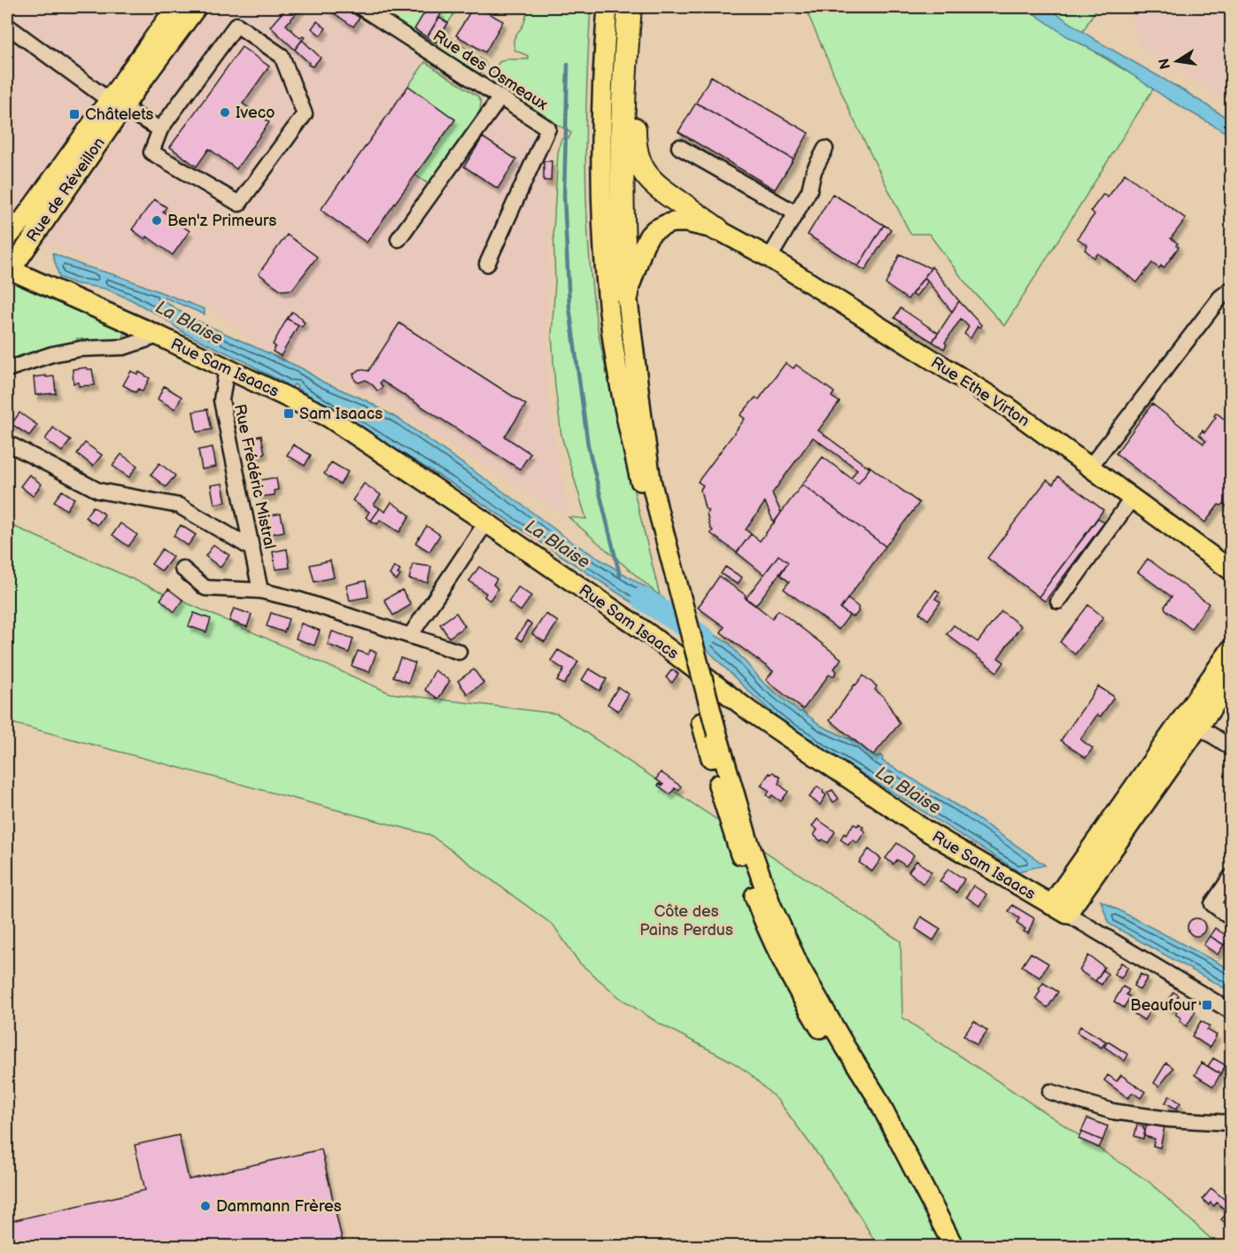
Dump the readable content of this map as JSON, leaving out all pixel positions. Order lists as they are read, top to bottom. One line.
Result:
{"streets":{"main road":["Rue de Réveillon","Rue Sam Isaacs","Rue Ethe Virton"],"street":["Rue des Osmeaux","Rue Frédéric Mistral"]},"crossings":[["Rue de Réveillon","Rue Sam Isaacs"],["Rue Sam Isaacs","Rue Frédéric Mistral"]],"water":["La Blaise"],"parks":["Côte des Pains Perdus"],"places":{"other":["Iveco","Ben'z Primeurs","Dammann Frères"],"transit":["Châtelets","Sam Isaacs","Beaufour"]},"north":"left"}
